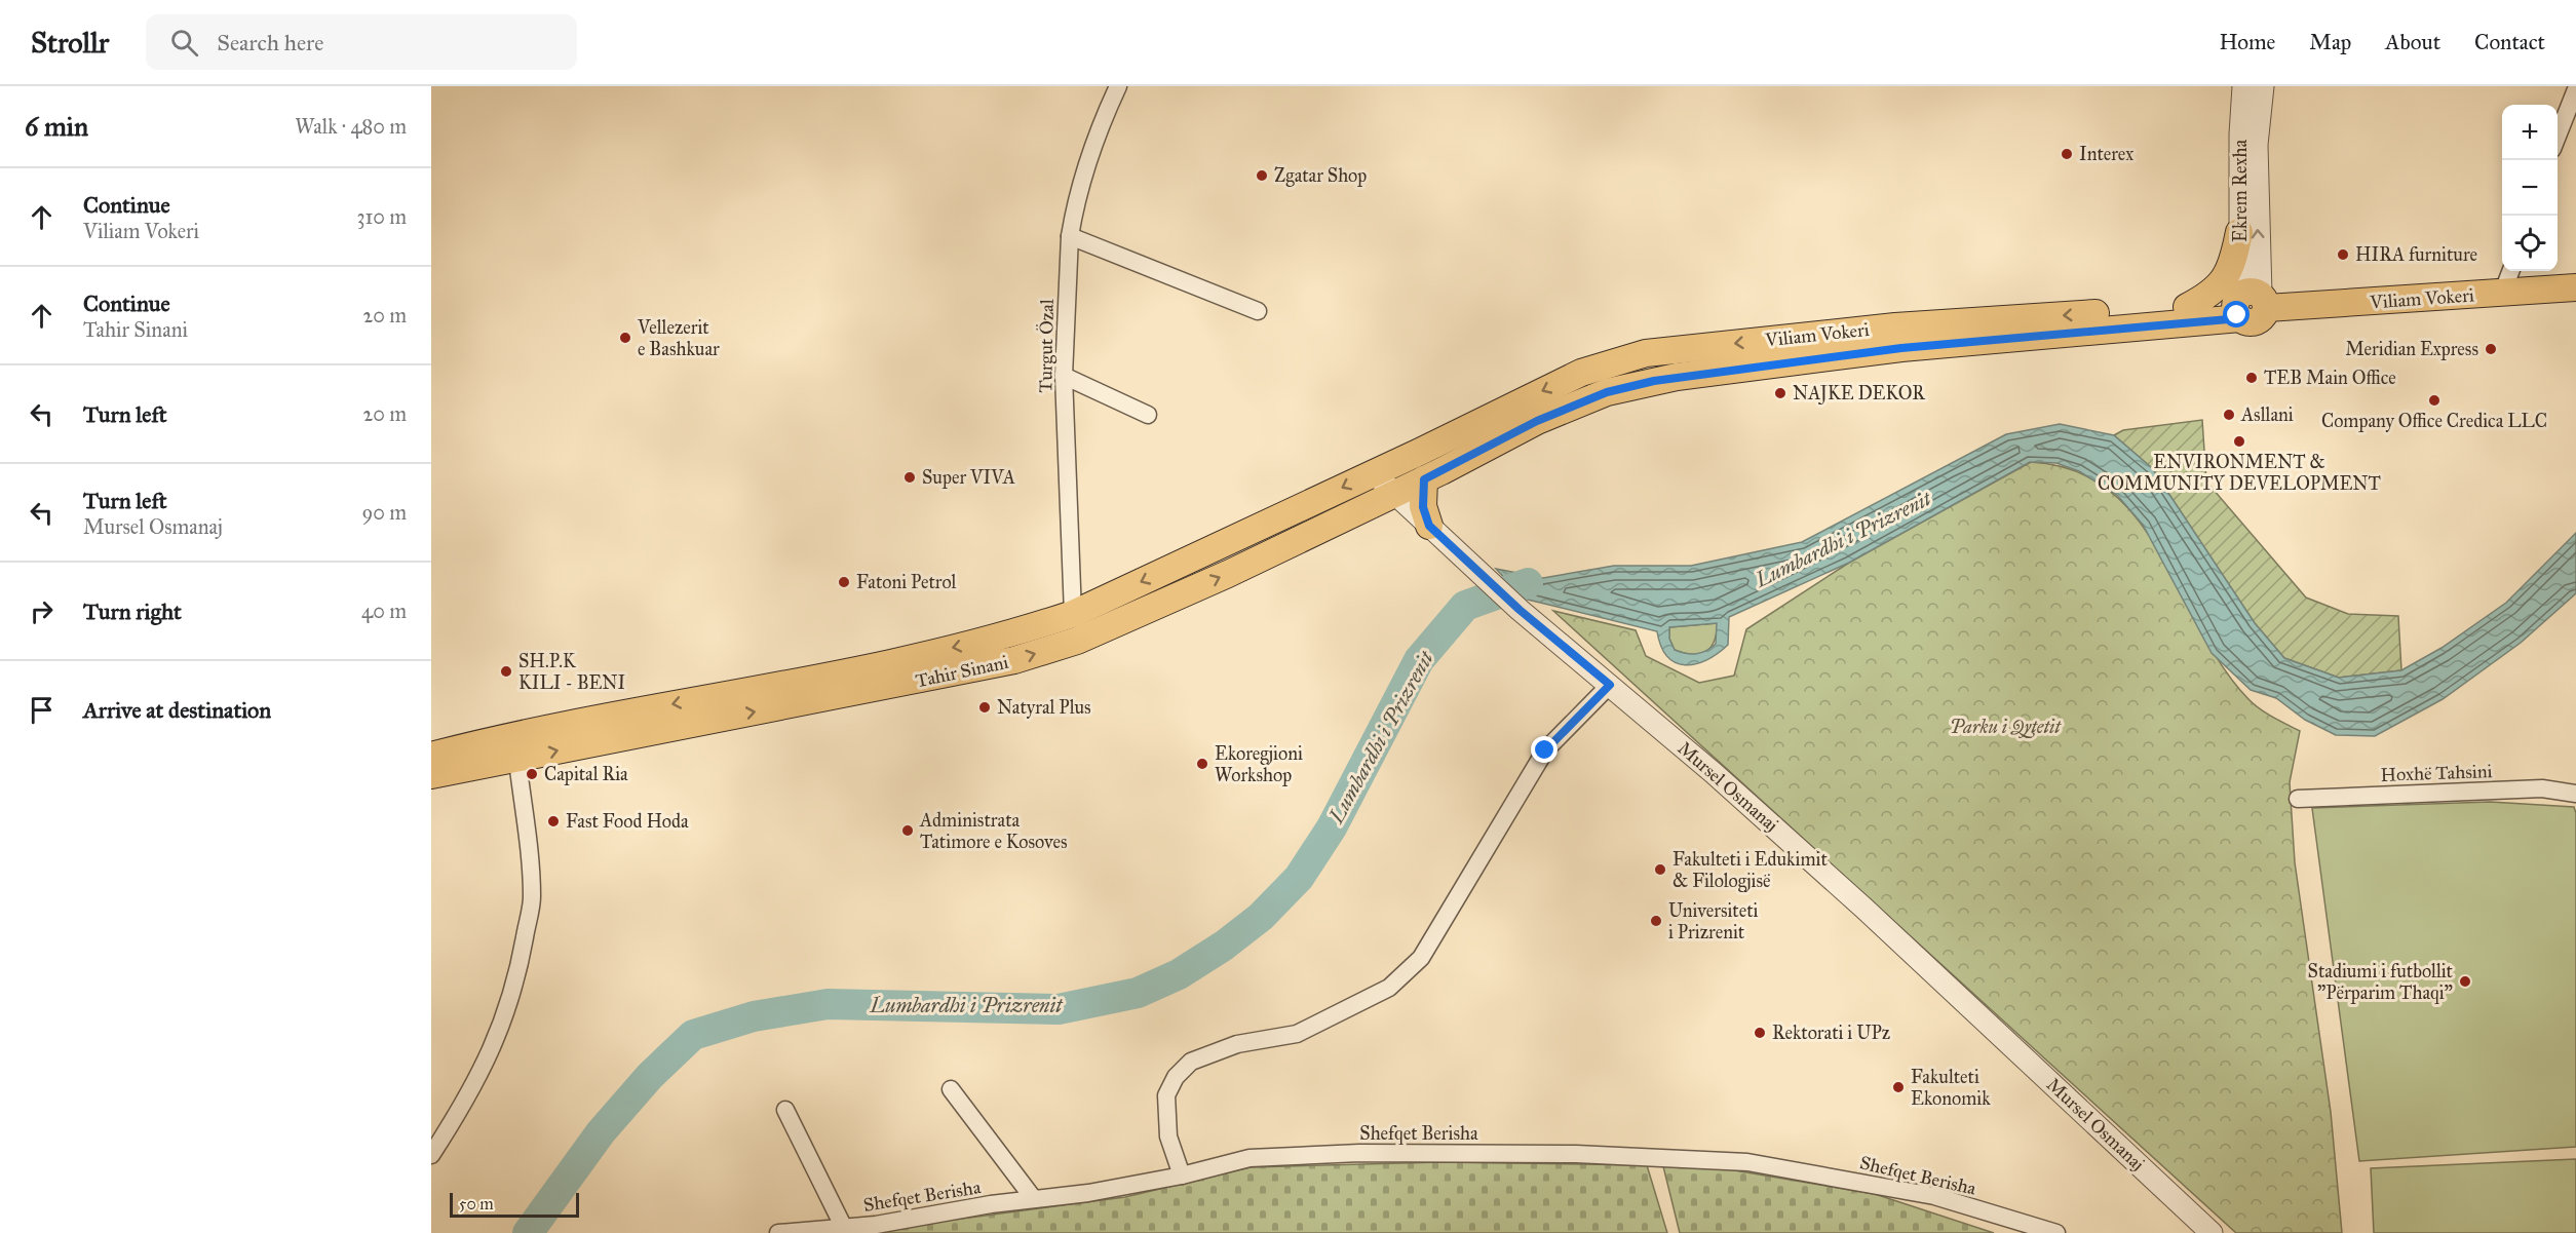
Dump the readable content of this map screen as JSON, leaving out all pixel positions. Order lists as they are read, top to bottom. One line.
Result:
{"streets":{"main road":["Viliam Vokeri","Tahir Sinani"],"street":["Ekrem Rexha","Turgut Özal","Hoxhë Tahsini","Mursel Osmanaj","Shefqet Berisha"]},"crossings":[["Ekrem Rexha","Viliam Vokeri"],["Viliam Vokeri","Tahir Sinani"],["Turgut Özal","Tahir Sinani"],["Tahir Sinani","Mursel Osmanaj"]],"water":["Lumbardhi i Prizrenit"],"parks":["Parku i Qytetit"],"places":["Interex","Zgatar Shop","HIRA furniture","Vellezerit e Bashkuar","Meridian Express","TEB Main Office","NAJKE DEKOR","Company Office Credica LLC","Asllani","ENVIRONMENT & COMMUNITY DEVELOPMENT","Super VIVA","Fatoni Petrol","SH.P.K KILI - BENI","Natyral Plus","Ekoregjioni Workshop","Capital Ria","Fast Food Hoda","Administrata Tatimore e Kosoves","Fakulteti i Edukimit & Filologjisë","Universiteti i Prizrenit","Stadiumi i futbollit \"Përparim Thaqi\"","Rektorati i UPz","Fakulteti Ekonomik"],"scale_bar":"50 m","page":{"header":"Strollr","search":"Search here","nav":["Home","Map","About","Contact"],"heading":["6 min","Walk · 480 m"],"map_buttons":["+","−"],"list":[["Continue","Viliam Vokeri","310 m"],["Continue","Tahir Sinani","20 m"],["Turn left","20 m"],["Turn left","Mursel Osmanaj","90 m"],["Turn right","40 m"],"Arrive at destination"],"scale":"50 m"}}
